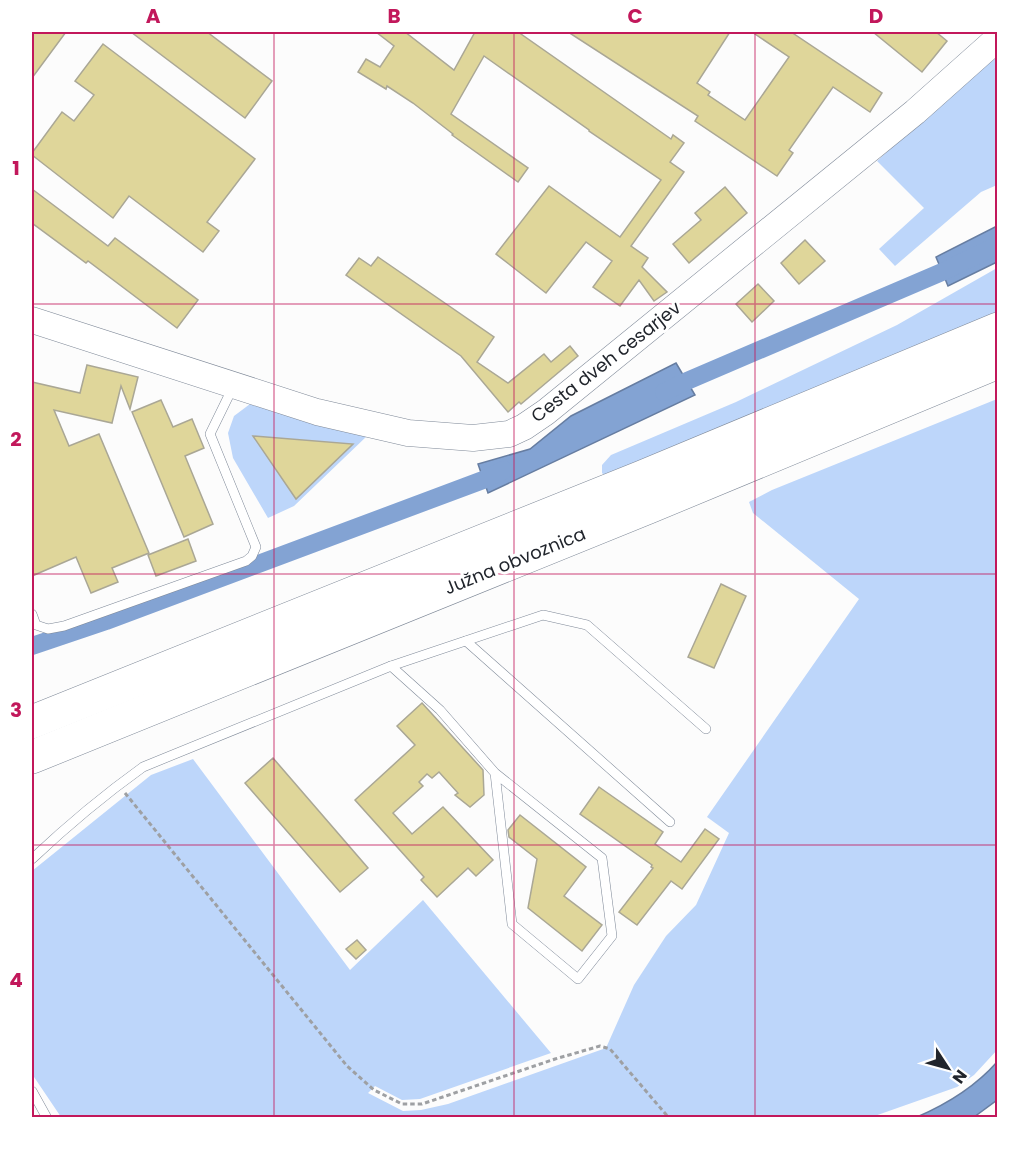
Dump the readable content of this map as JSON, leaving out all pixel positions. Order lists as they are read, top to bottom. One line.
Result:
{"streets":{"highway":["Južna obvoznica"],"street":["Cesta dveh cesarjev"]},"north":"bottom right","grid":{"columns":["A","B","C","D"],"rows":["1","2","3","4"]}}
